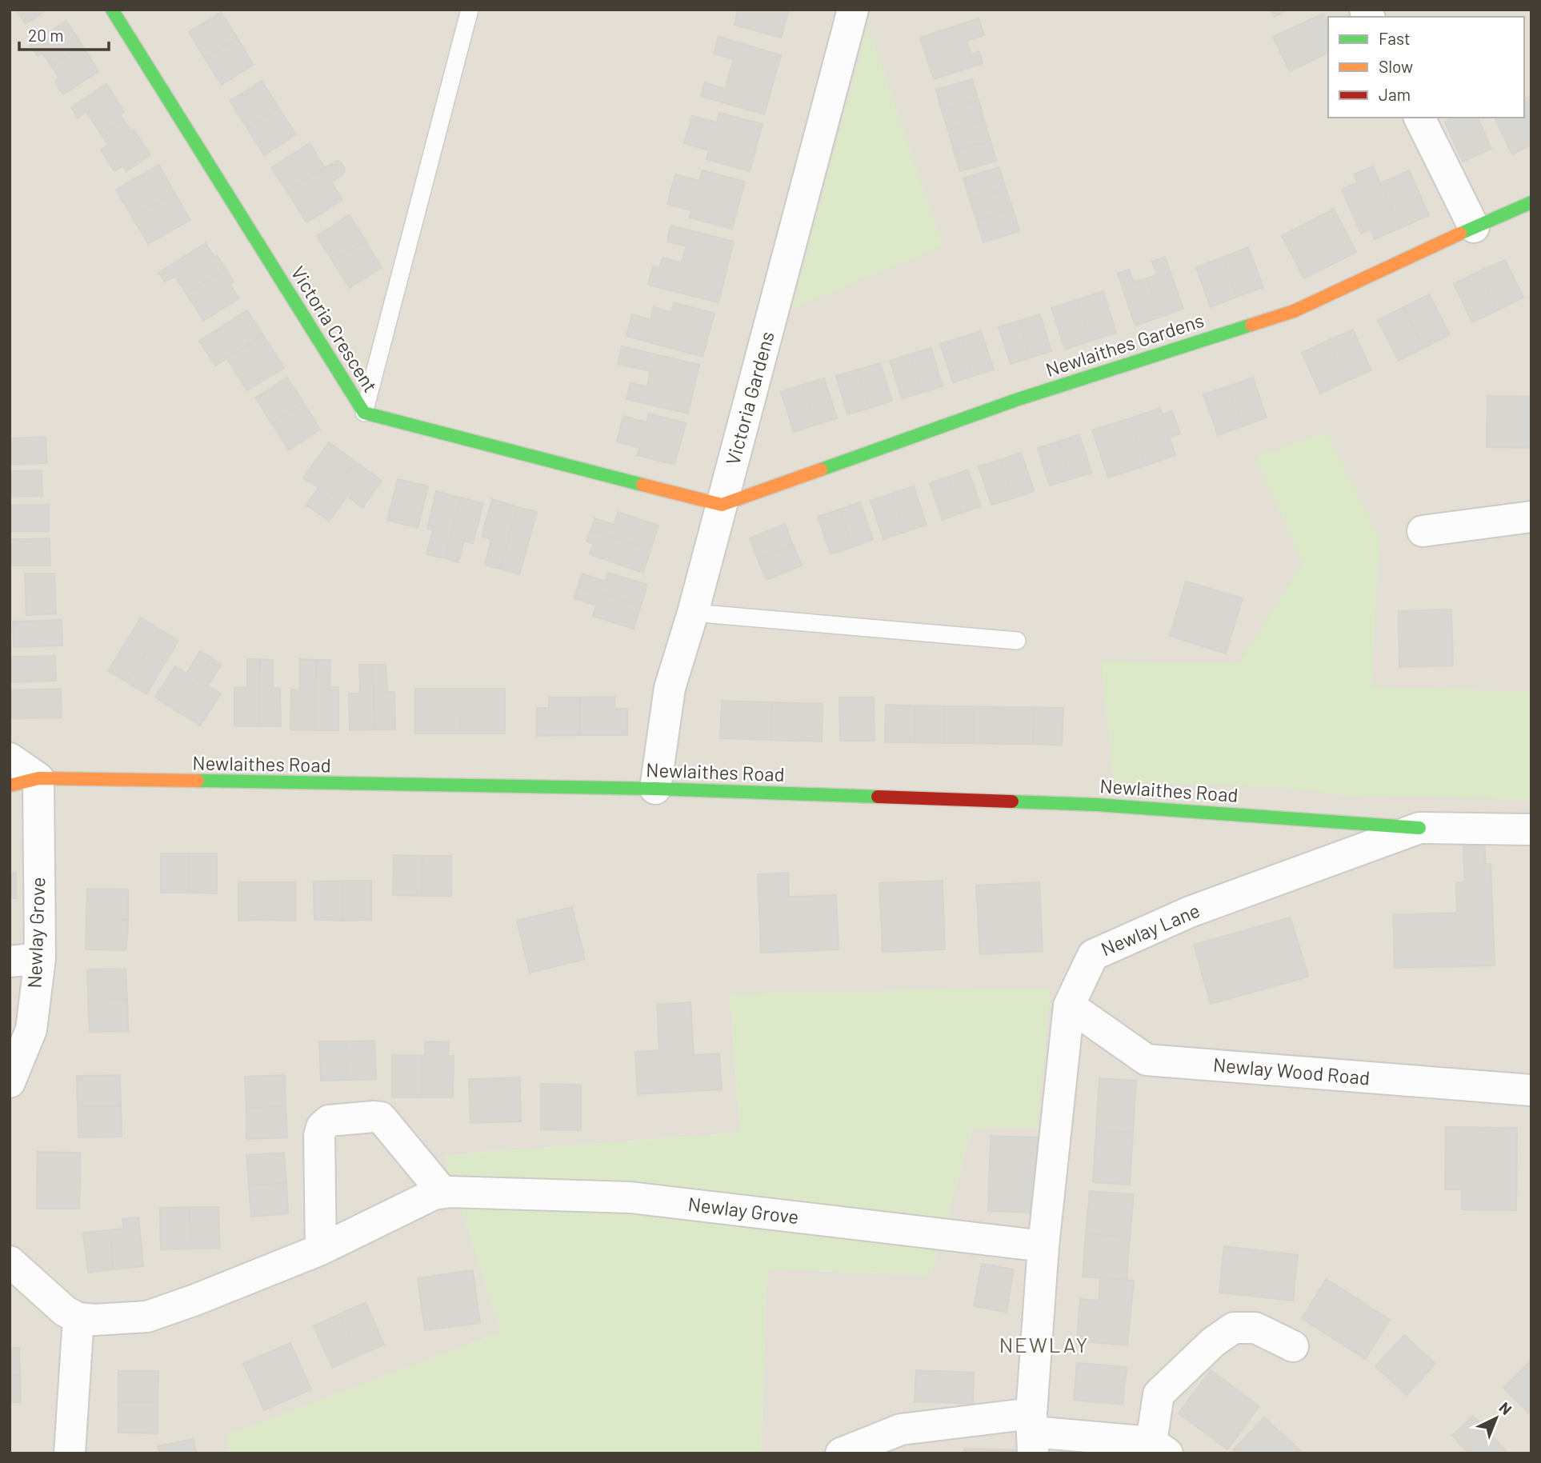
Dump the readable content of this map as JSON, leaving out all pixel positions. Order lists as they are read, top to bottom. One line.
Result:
{"streets":{"street":["Victoria Crescent","Newlaithes Gardens","Victoria Gardens","Newlaithes Road","Newlay Lane","Newlay Grove","Newlay Wood Road"]},"crossings":[["Victoria Crescent","Newlaithes Gardens"],["Victoria Crescent","Victoria Gardens"],["Newlaithes Gardens","Victoria Gardens"],["Victoria Gardens","Newlaithes Road"],["Newlaithes Road","Newlay Lane"],["Newlaithes Road","Newlay Grove"],["Newlay Lane","Newlay Grove"],["Newlay Lane","Newlay Wood Road"]],"districts":["NEWLAY"],"legend":["Fast","Slow","Jam"],"scale_bar":"20 m","north":"top right"}
